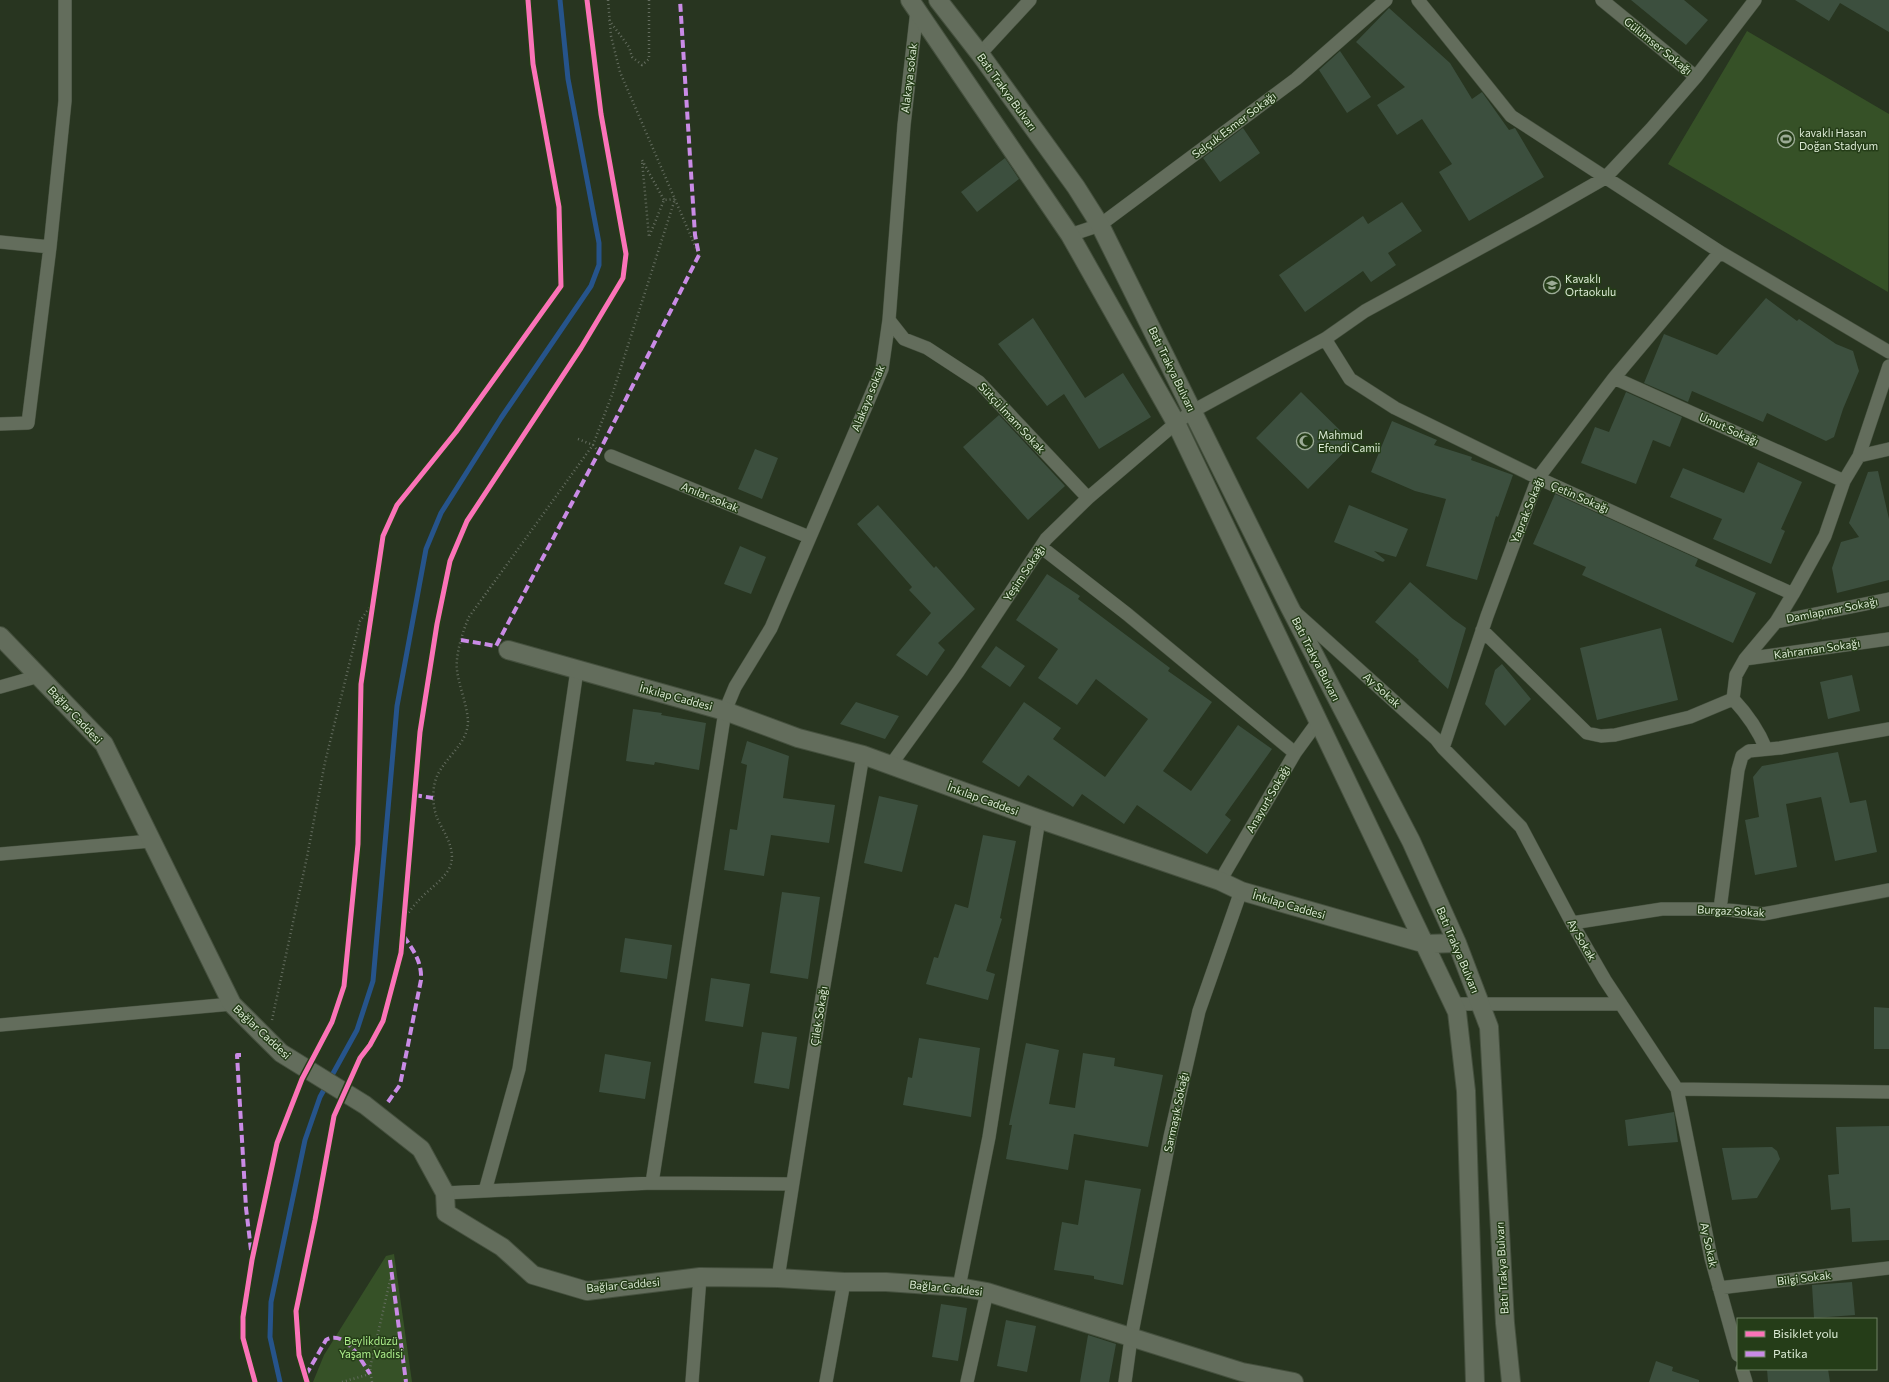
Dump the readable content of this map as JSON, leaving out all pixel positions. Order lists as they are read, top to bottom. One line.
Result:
{"streets":{"main road":["Batı Trakya Bulvarı","İnkılap Caddesi","Bağlar Caddesi"],"street":["Gülümser Sokağı","Alakaya sokak","Selçuk Esmer Sokağı","Sütçü İmam Sokak","Umut Sokağı","Anılar sokak","Çetin Sokağı","Yaprak Sokağı","Yeşim Sokağı","Damlapınar Sokağı","Kahraman Sokağı","Ay Sokak","Anayurt Sokağı","Burgaz Sokak","Çilek Sokağı","Sarmaşık Sokağı","Bilgi Sokak"]},"crossings":[["Gülümser Sokağı","Yeşim Sokağı"],["Alakaya sokak","Batı Trakya Bulvarı"],["Alakaya sokak","Sütçü İmam Sokak"],["Alakaya sokak","Anılar sokak"],["Alakaya sokak","İnkılap Caddesi"],["Batı Trakya Bulvarı","Selçuk Esmer Sokağı"],["Batı Trakya Bulvarı","Yeşim Sokağı"],["Batı Trakya Bulvarı","Ay Sokak"],["Batı Trakya Bulvarı","İnkılap Caddesi"],["Batı Trakya Bulvarı","Anayurt Sokağı"],["Sütçü İmam Sokak","Yeşim Sokağı"],["Umut Sokağı","Yaprak Sokağı"],["Çetin Sokağı","Yaprak Sokağı"],["Çetin Sokağı","Yeşim Sokağı"],["Yaprak Sokağı","Ay Sokak"],["Yeşim Sokağı","İnkılap Caddesi"],["Ay Sokak","Burgaz Sokak"],["Ay Sokak","Bilgi Sokak"],["İnkılap Caddesi","Anayurt Sokağı"],["İnkılap Caddesi","Çilek Sokağı"],["İnkılap Caddesi","Sarmaşık Sokağı"],["Bağlar Caddesi","Çilek Sokağı"],["Bağlar Caddesi","Sarmaşık Sokağı"]],"parks":["Beylikdüzü Yaşam Vadisi"],"places":{"sports":["kavaklı Hasan Doğan Stadyum"],"school or university":["Kavaklı Ortaokulu"],"mosque":["Mahmud Efendi Camii"]},"legend":["Bisiklet yolu","Patika"]}
